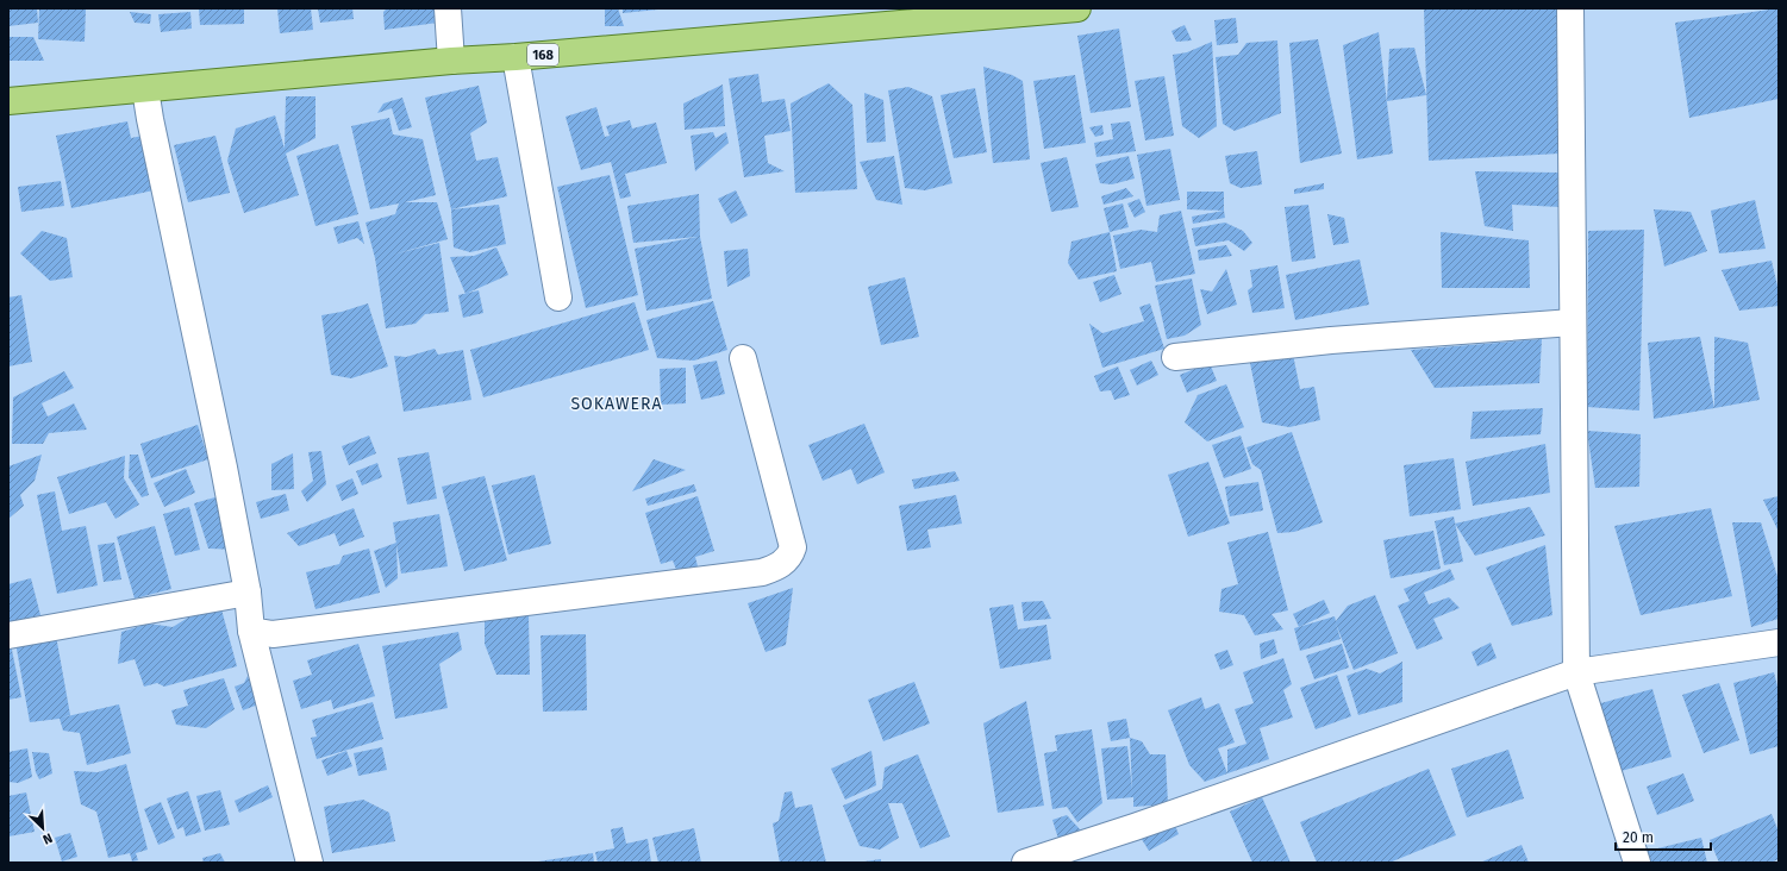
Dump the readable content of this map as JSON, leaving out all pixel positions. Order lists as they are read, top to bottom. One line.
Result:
{"streets":{"main road":["168"]},"districts":["SOKAWERA"],"scale_bar":"20 m","north":"bottom right"}
